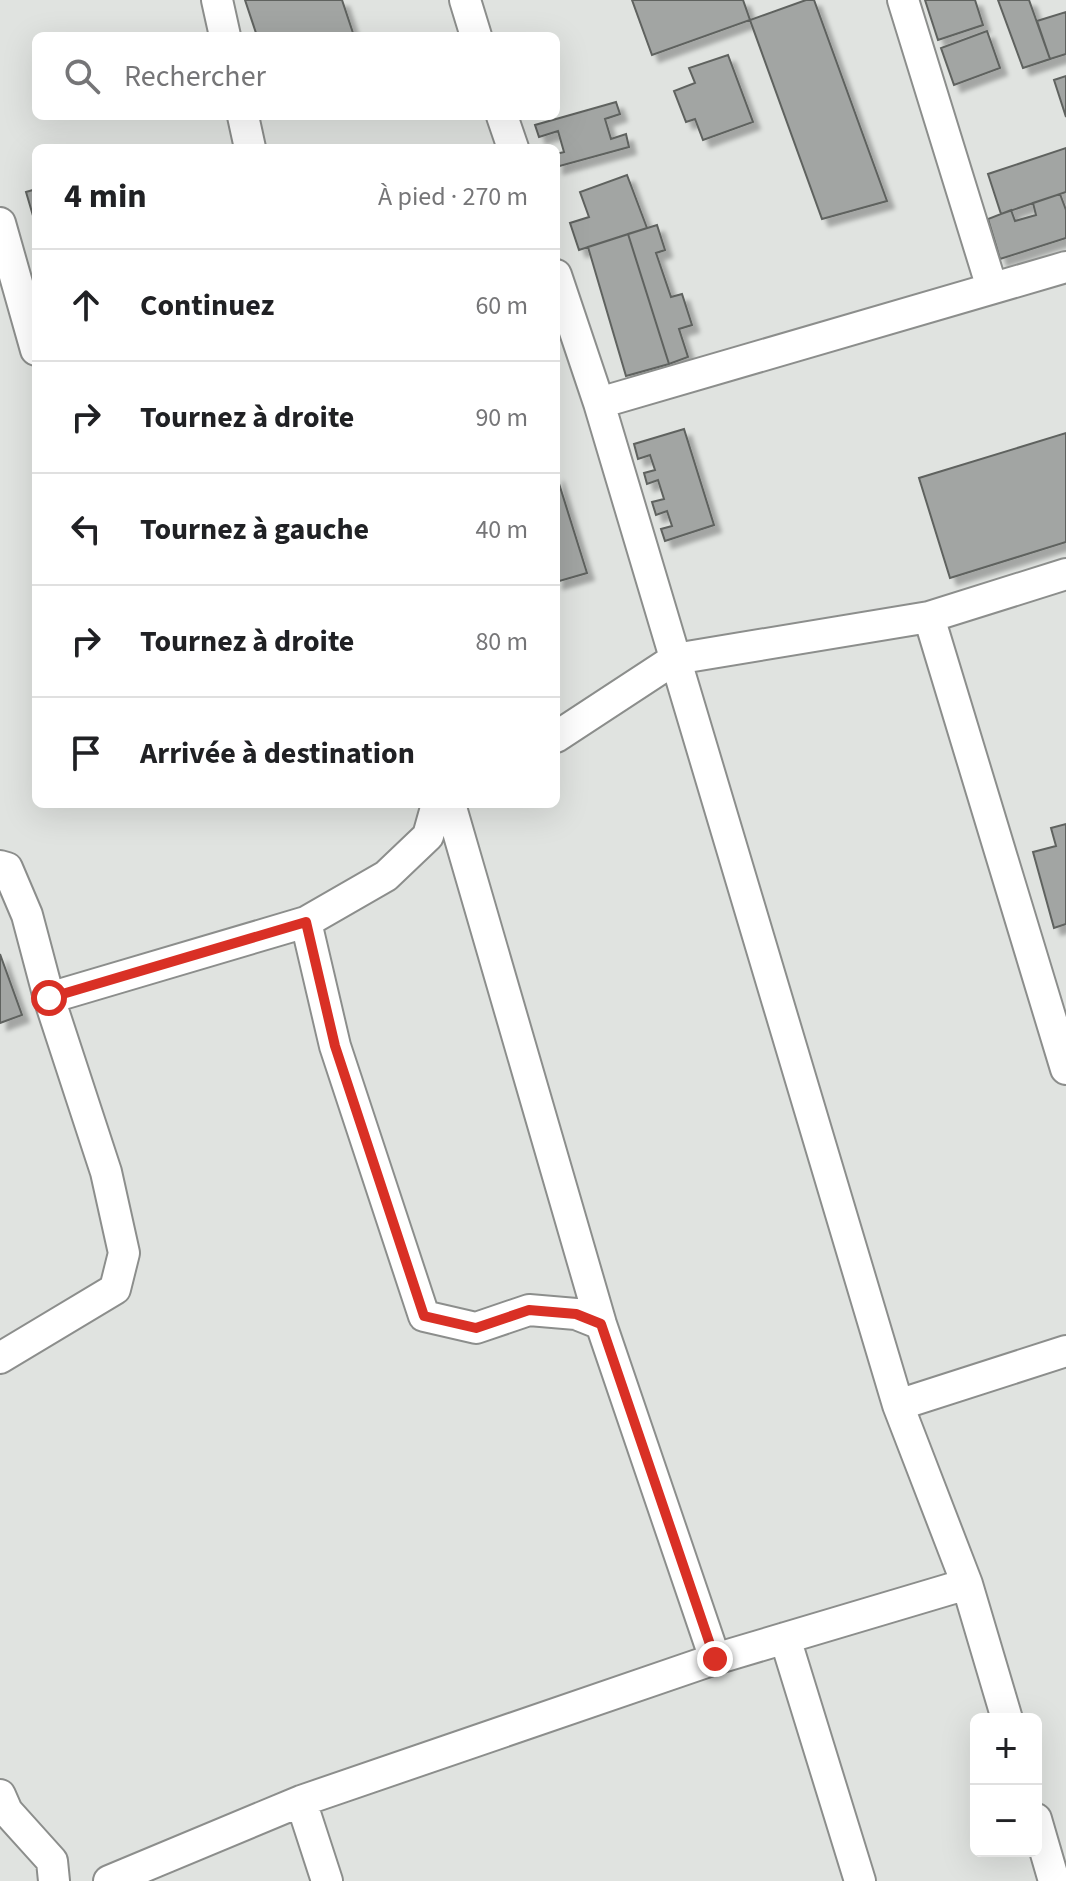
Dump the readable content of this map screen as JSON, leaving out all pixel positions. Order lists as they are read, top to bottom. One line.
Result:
{"page":{"search":"Rechercher","heading":["4 min","À pied · 270 m"],"list":[["Continuez","60 m"],["Tournez à droite","90 m"],["Tournez à gauche","40 m"],["Tournez à droite","80 m"],"Arrivée à destination"],"map_buttons":["+","−"]}}
